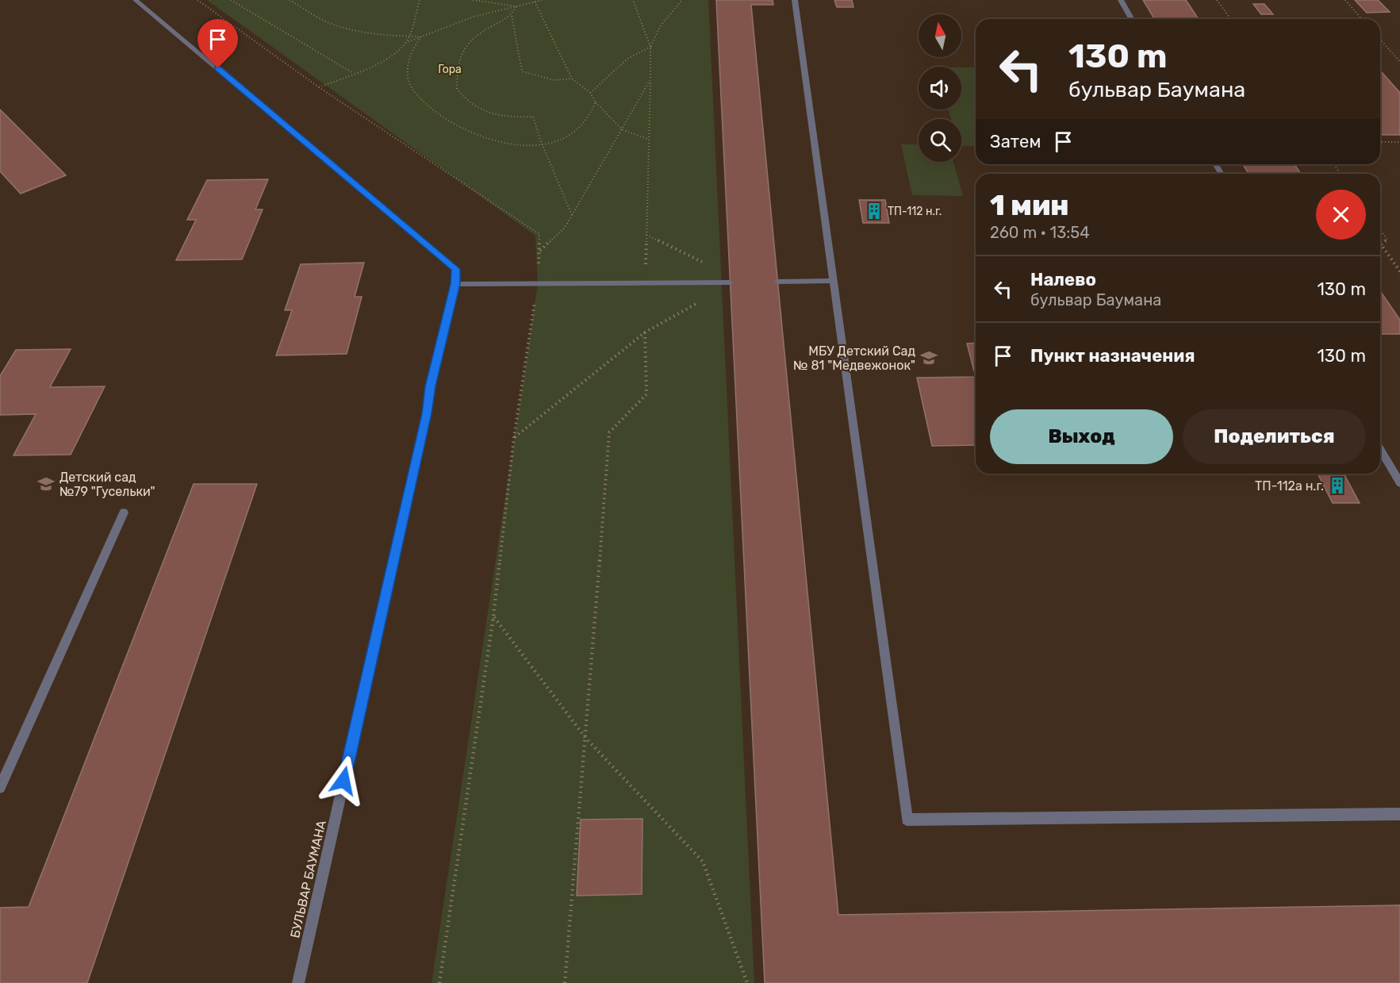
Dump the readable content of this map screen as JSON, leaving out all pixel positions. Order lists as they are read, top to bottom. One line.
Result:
{"streets":{"street":["БУЛЬВАР БАУМАНА"]},"parks":["Гора"],"places":{"building":["ТП-112 н.г.","ТП-112а н.г."],"school or university":["МБУ Детский Сад № 81 \"Медвежонок\"","Детский сад №79 \"Гусельки\""]},"north":"top","page":{"turn":["130 m","бульвар Баумана"],"then":"Затем","heading":["1 мин","260 m · 13:54"],"list":[{"name":"Налево","note":"бульвар Баумана","value":"130 m"},{"name":"Пункт назначения","value":"130 m"}],"buttons":["Выход","Поделиться"]}}
